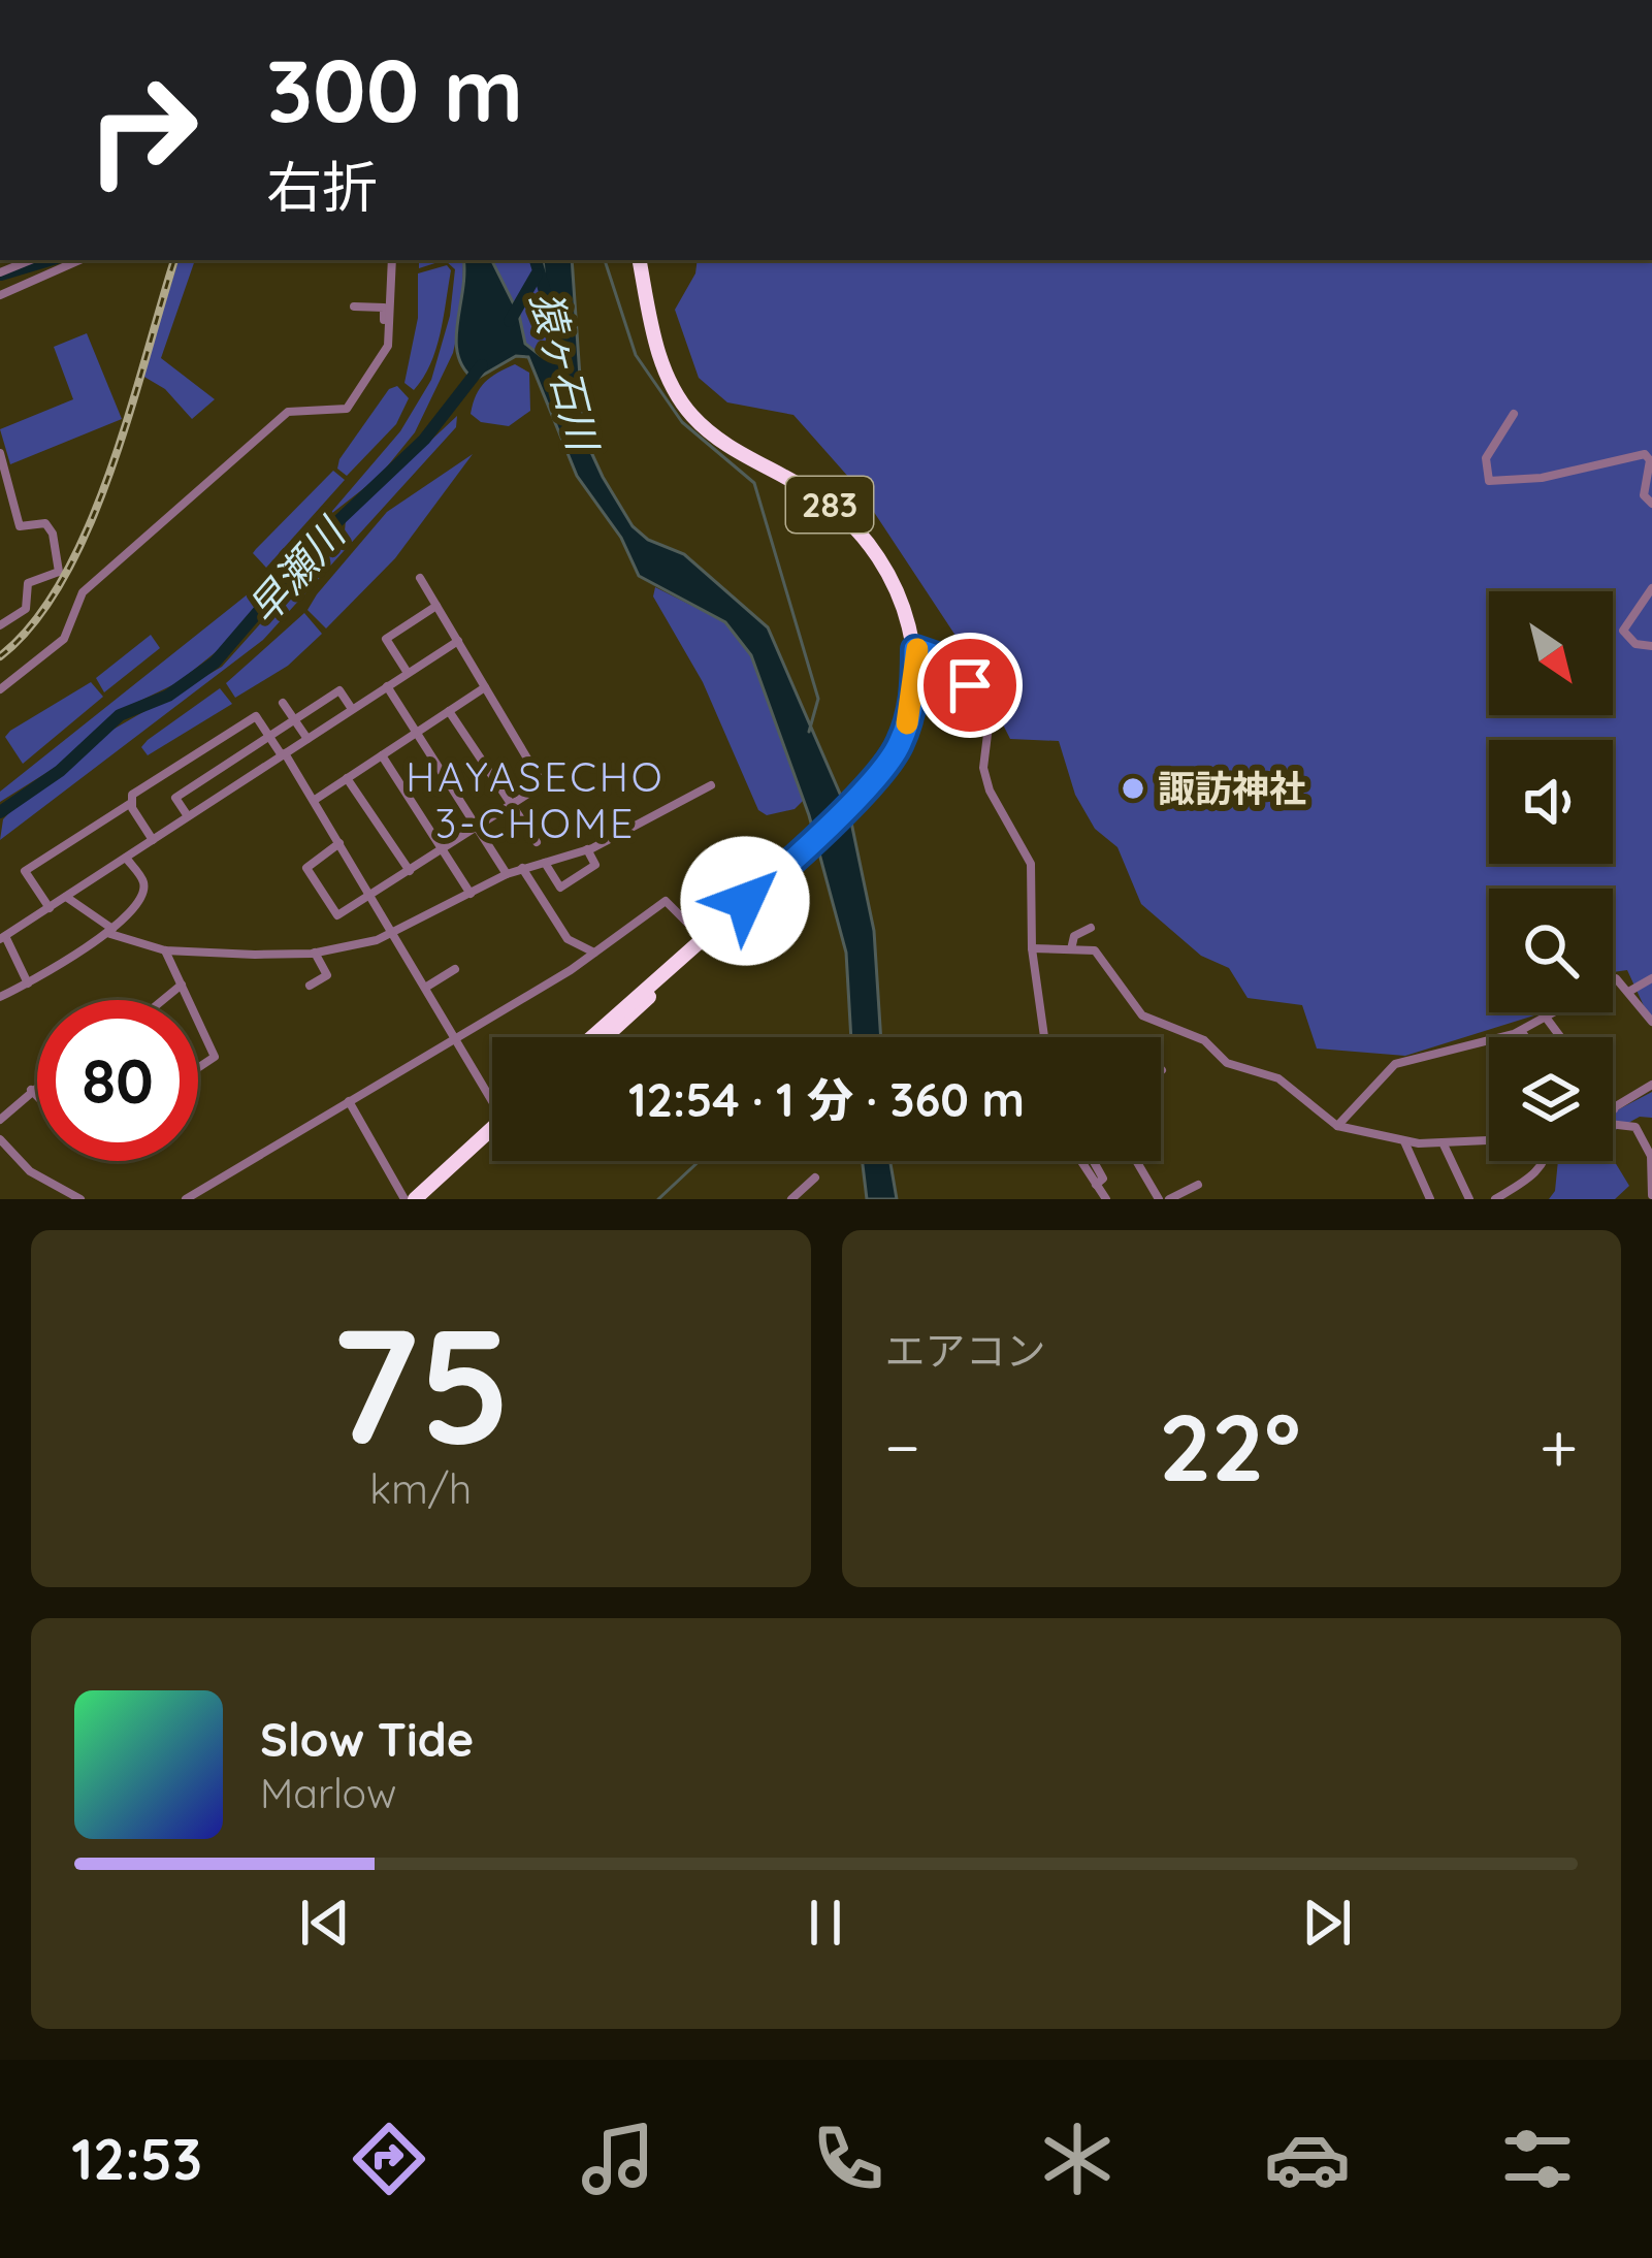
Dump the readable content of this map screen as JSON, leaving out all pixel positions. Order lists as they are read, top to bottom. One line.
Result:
{"streets":{"highway":["283"]},"districts":["HAYASECHO 3-CHOME"],"water":["猿ヶ石川","早瀬川"],"places":["諏訪神社"],"north":"bottom right","page":{"turn":["300 m","右折"],"limit":"80","trip":"12:54 · 1 分 · 360 m","tile":[["75","km/h"],"エアコン"],"heat":["−","22°","+"],"song":["Slow Tide","Marlow"],"tabs":"12:53"}}
